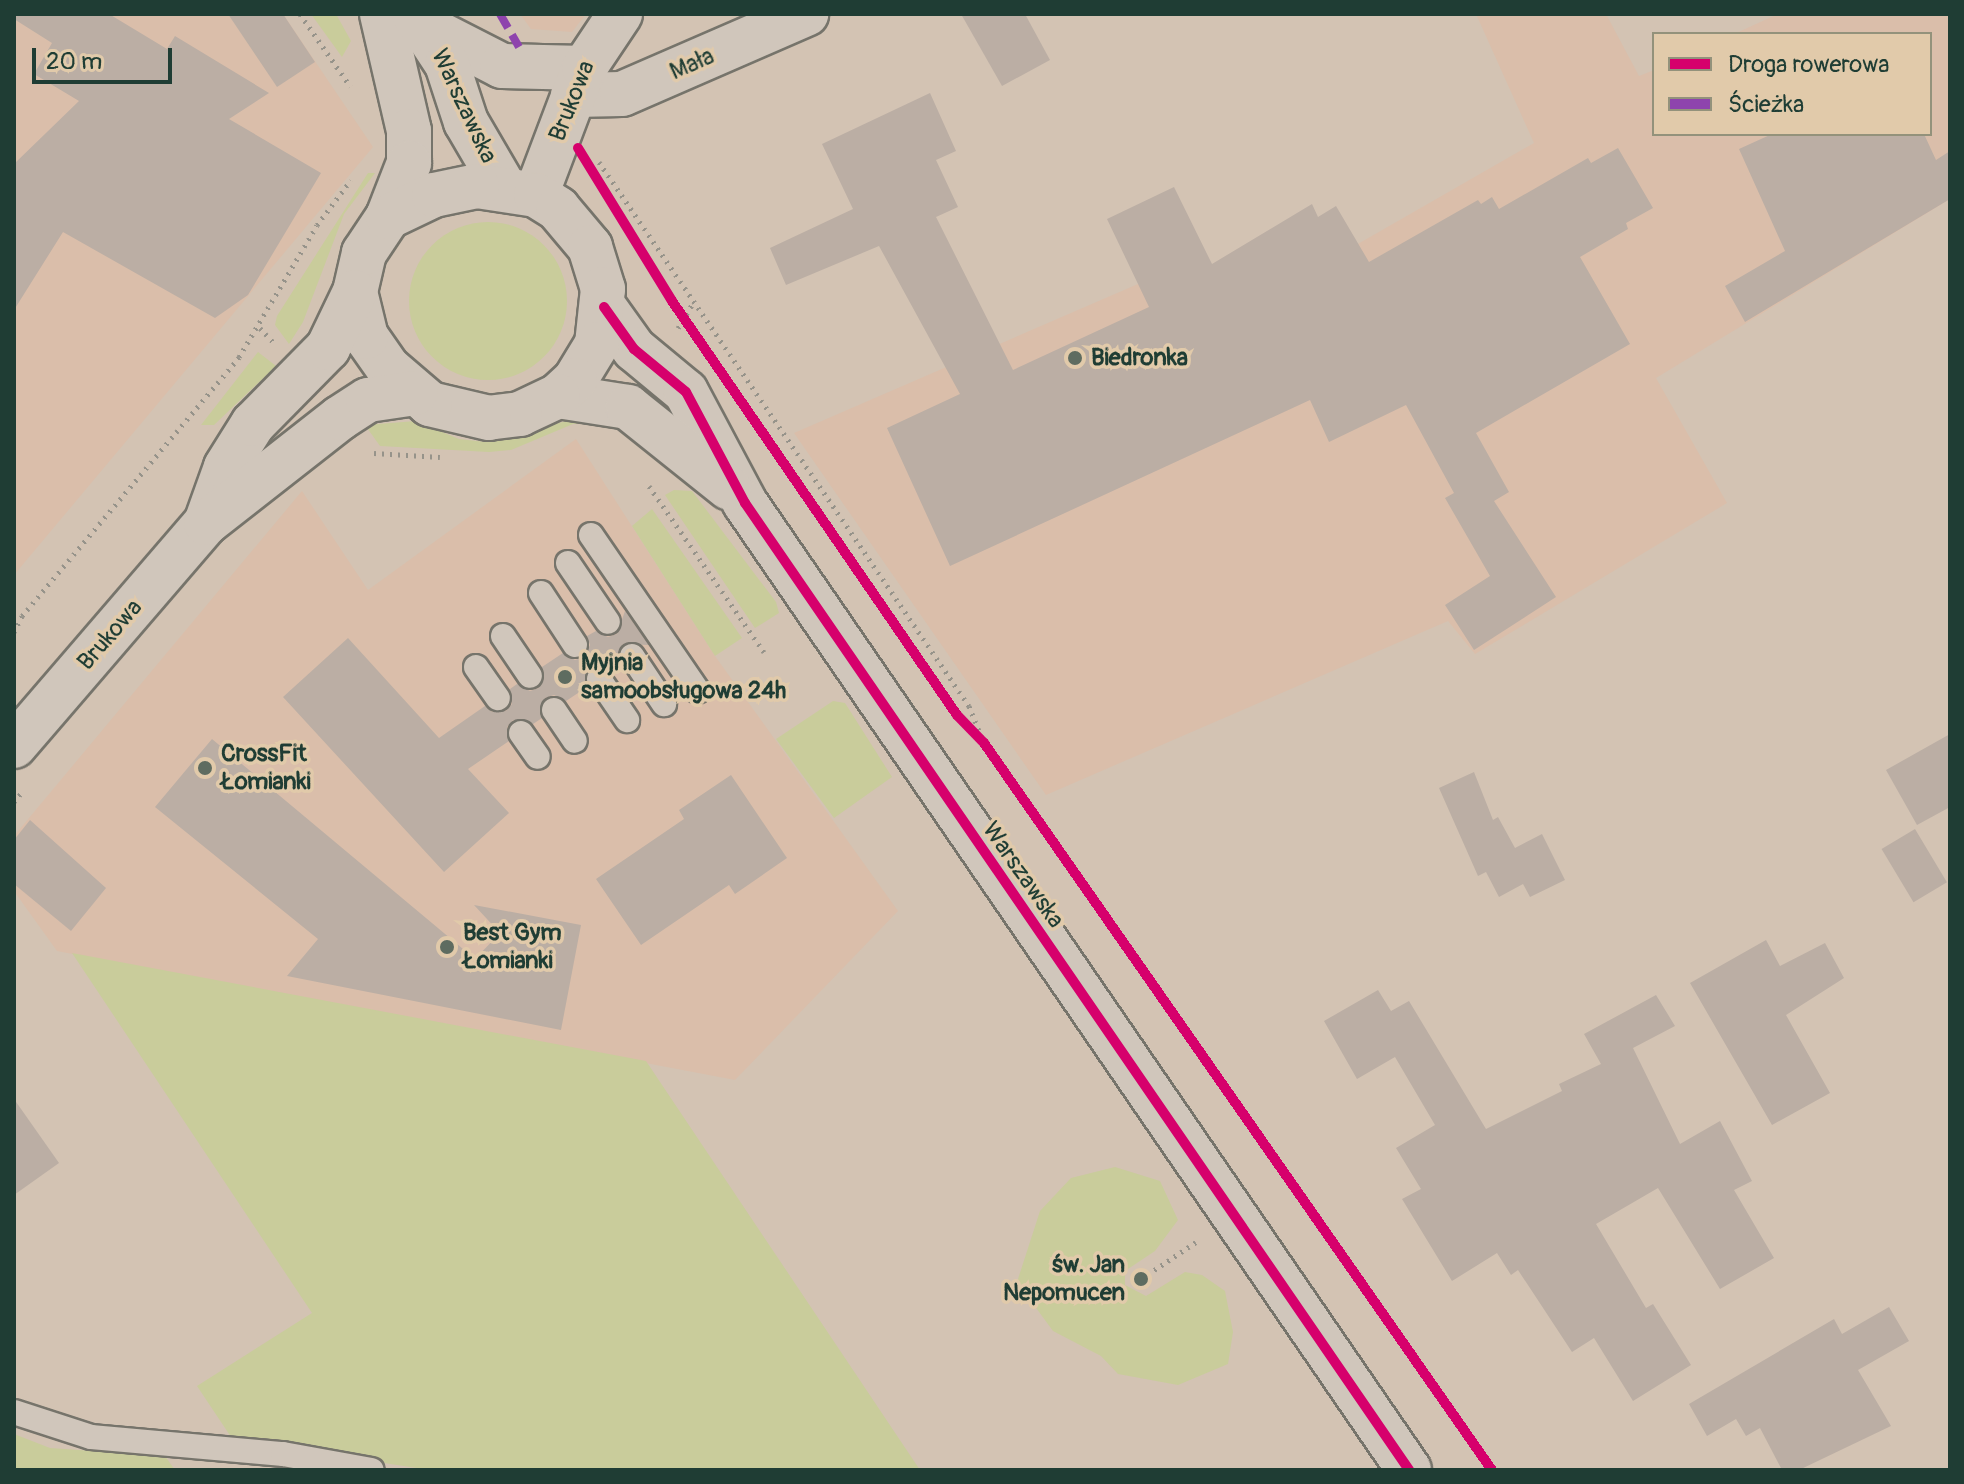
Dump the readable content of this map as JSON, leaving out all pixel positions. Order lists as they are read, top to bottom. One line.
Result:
{"streets":{"street":["Mała","Brukowa","Warszawska"]},"crossings":[["Mała","Brukowa"],["Mała","Warszawska"],["Brukowa","Warszawska"]],"places":["Biedronka","Myjnia samoobsługowa 24h","CrossFit Łomianki","Best Gym Łomianki","św. Jan Nepomucen"],"legend":["Droga rowerowa","Ścieżka"],"scale_bar":"20 m"}
